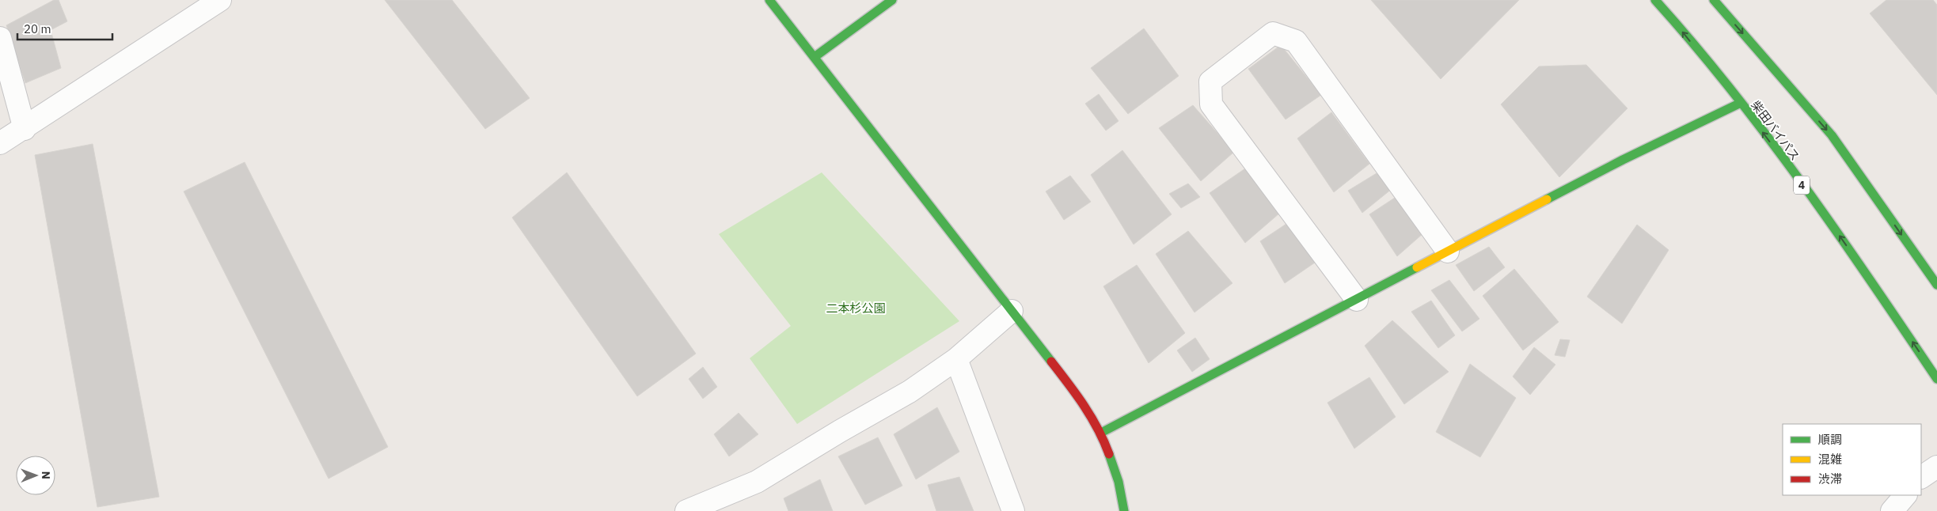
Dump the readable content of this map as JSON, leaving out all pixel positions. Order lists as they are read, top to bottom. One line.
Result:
{"streets":{"main road":["柴田バイパス","4"]},"parks":["二本杉公園"],"legend":["順調","混雑","渋滞"],"scale_bar":"20 m","north":"right"}
